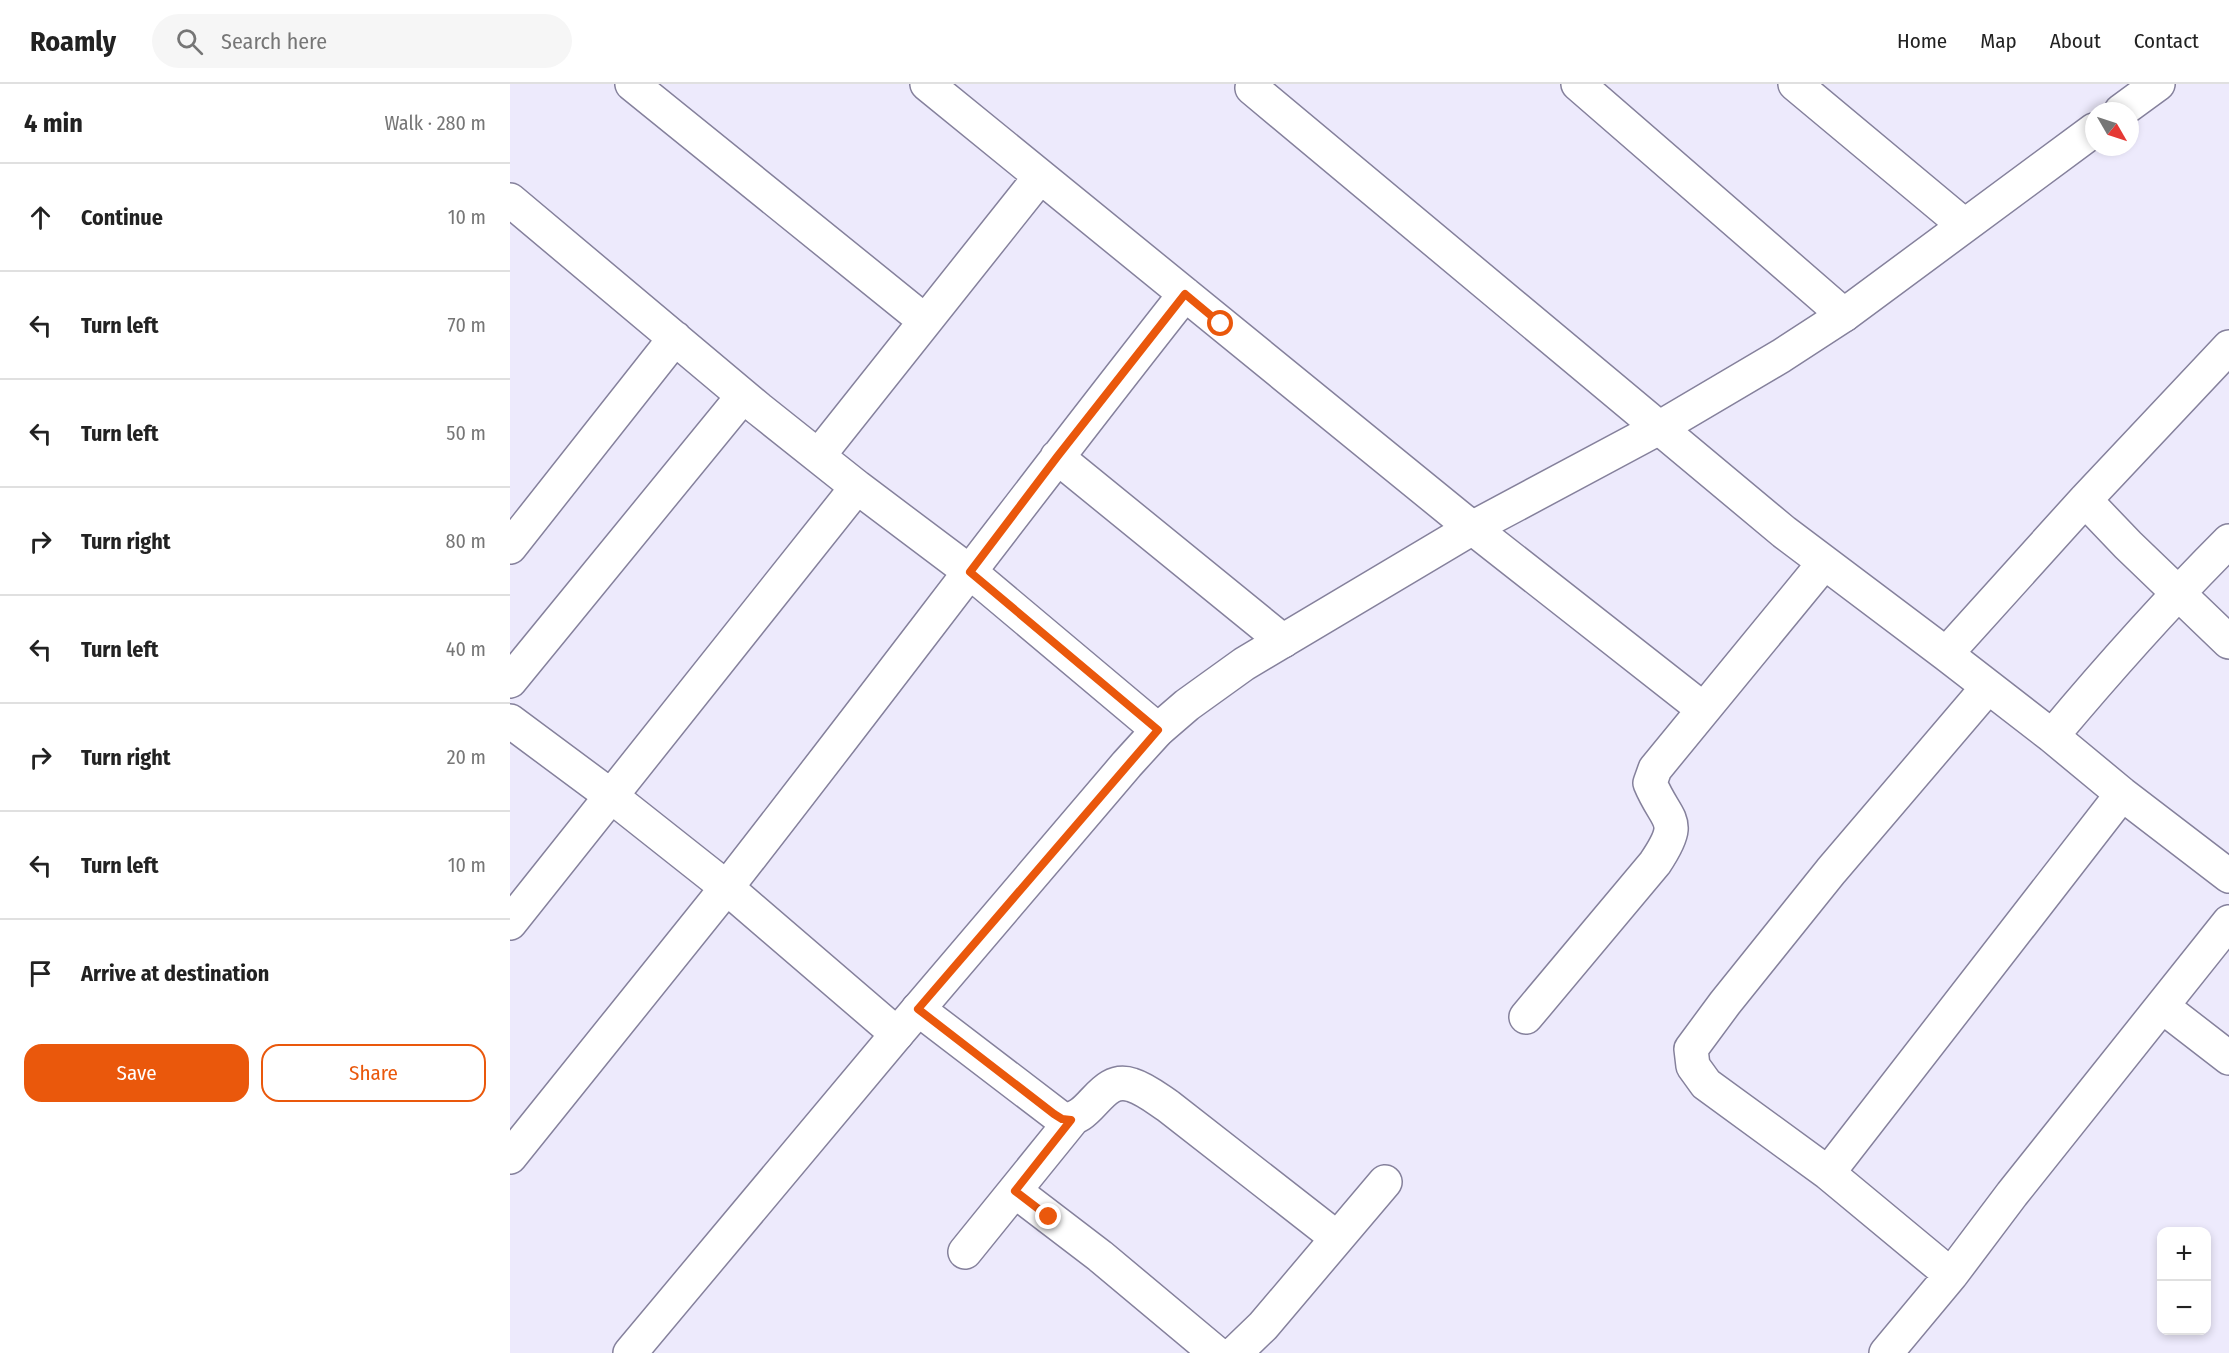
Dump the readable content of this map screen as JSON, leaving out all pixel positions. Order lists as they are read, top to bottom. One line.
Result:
{"north":"bottom right","page":{"header":"Roamly","search":"Search here","nav":["Home","Map","About","Contact"],"heading":["4 min","Walk · 280 m"],"list":[["Continue","10 m"],["Turn left","70 m"],["Turn left","50 m"],["Turn right","80 m"],["Turn left","40 m"],["Turn right","20 m"],["Turn left","10 m"],"Arrive at destination"],"buttons":["Save","Share"],"map_buttons":["+","−"]}}
